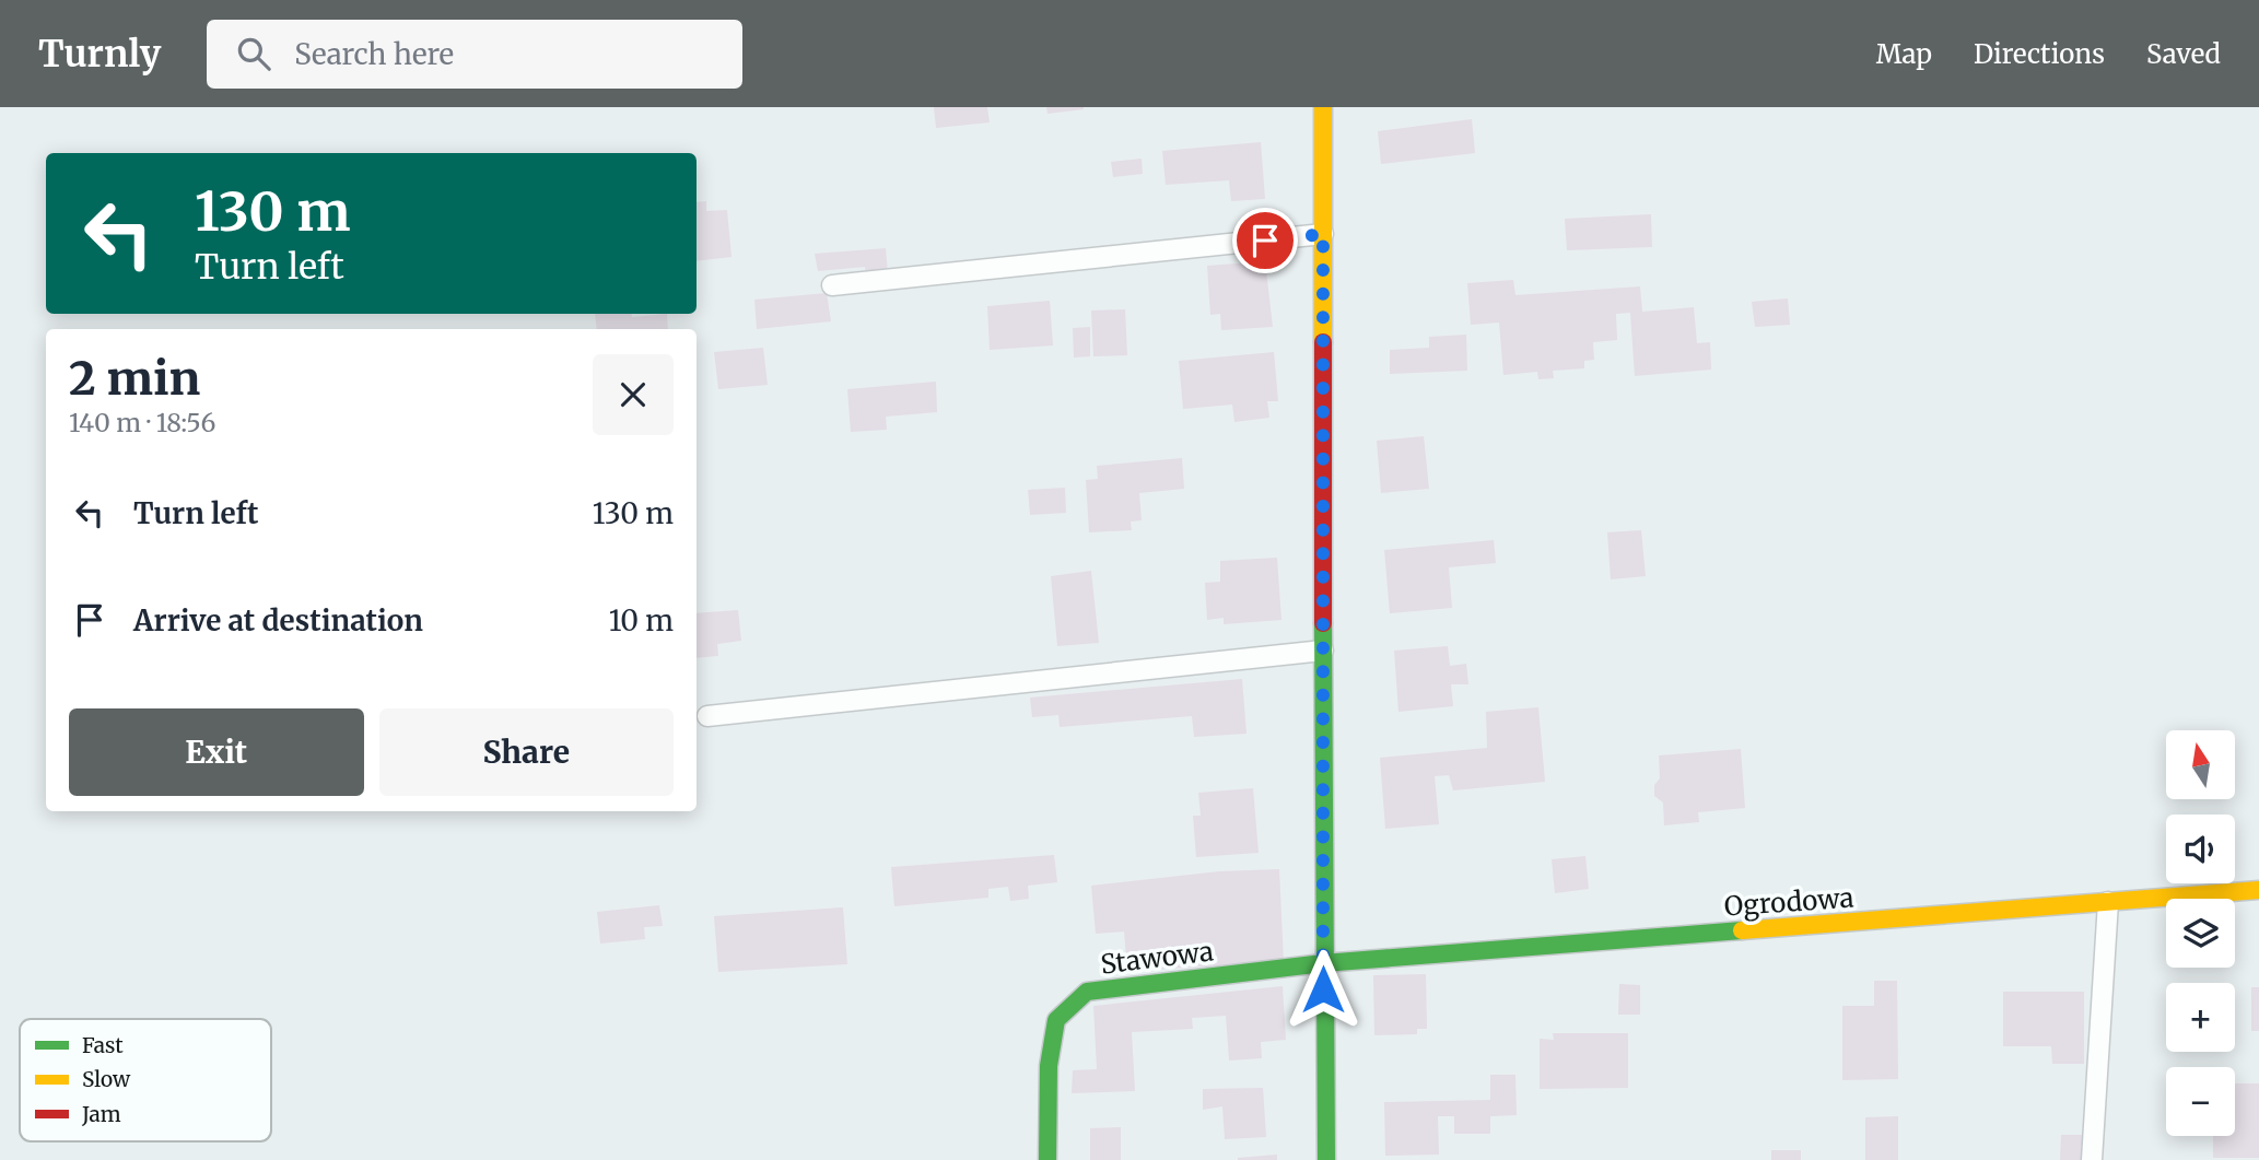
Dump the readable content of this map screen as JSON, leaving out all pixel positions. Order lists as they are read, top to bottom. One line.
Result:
{"streets":{"street":["Ogrodowa","Stawowa"]},"crossings":[["Ogrodowa","Stawowa"]],"legend":["Fast","Slow","Jam"],"north":"top","page":{"header":"Turnly","search":"Search here","nav":["Map","Directions","Saved"],"turn":["130 m","Turn left"],"heading":["2 min","140 m · 18:56"],"list":[{"name":"Turn left","value":"130 m"},{"name":"Arrive at destination","value":"10 m"}],"buttons":["Exit","Share"],"map_buttons":["+","−"]}}
